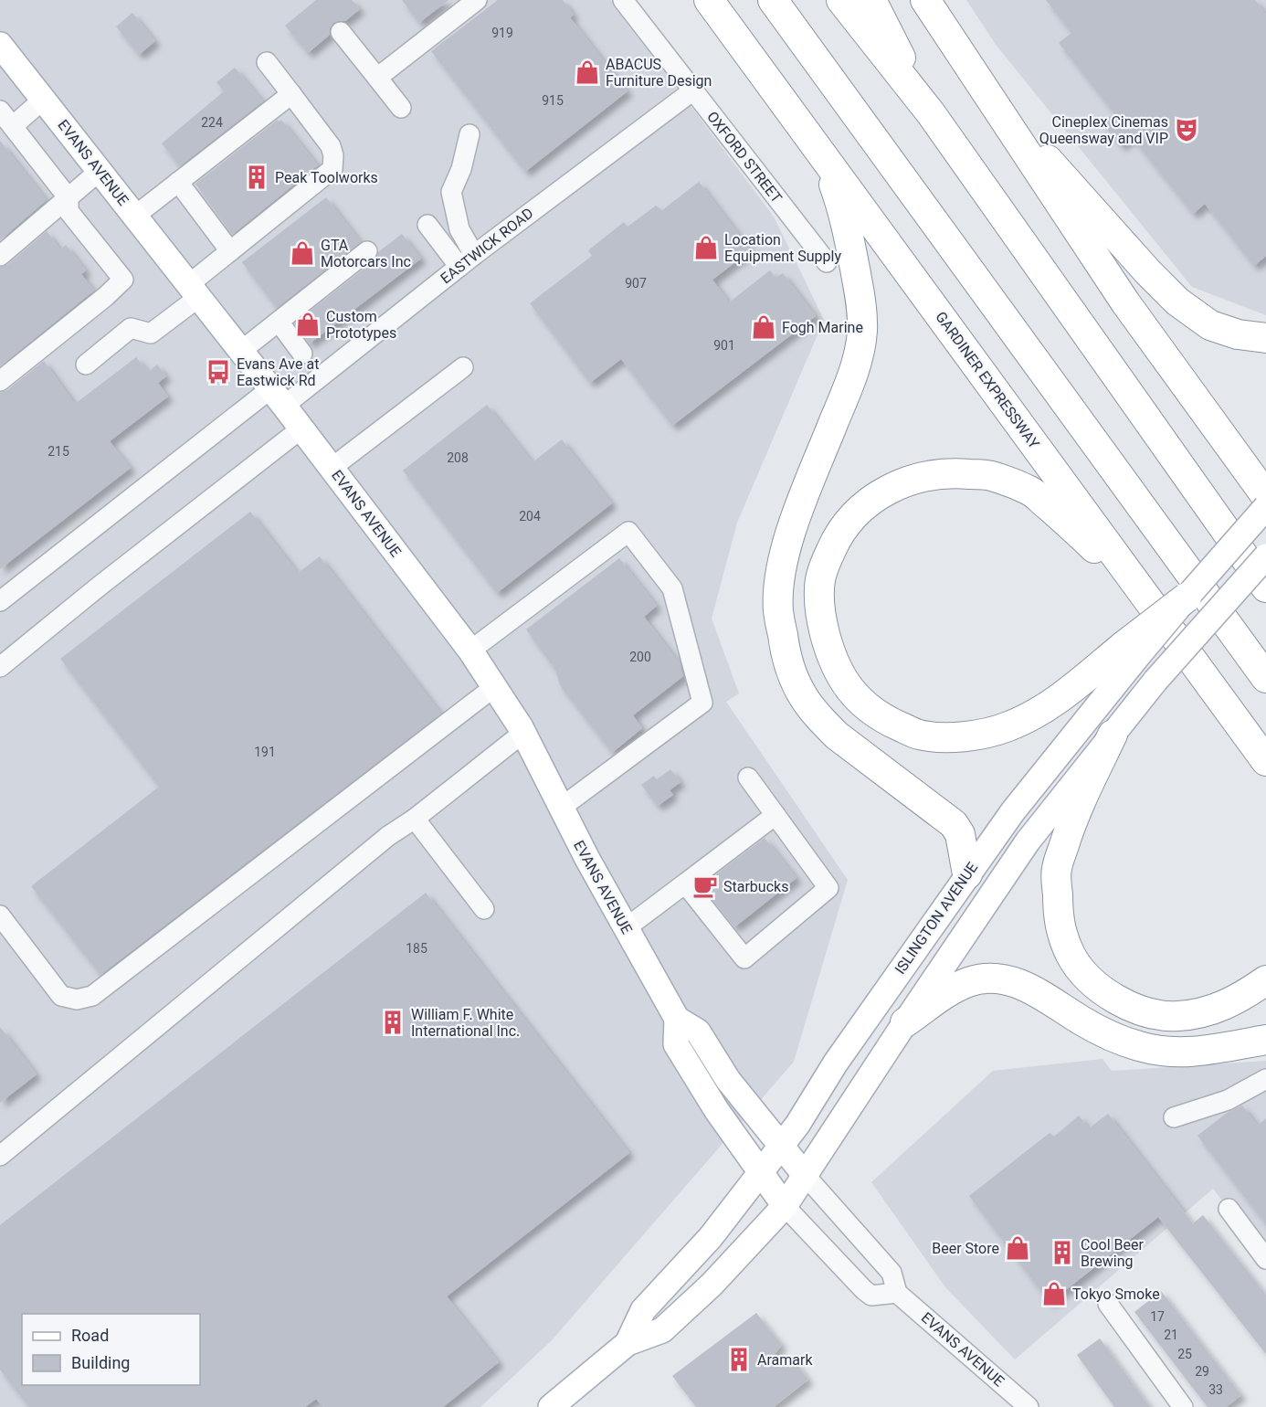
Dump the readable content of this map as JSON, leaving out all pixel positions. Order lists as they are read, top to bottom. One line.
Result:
{"streets":{"highway":["GARDINER EXPRESSWAY"],"main road":["EVANS AVENUE","ISLINGTON AVENUE"],"street":["OXFORD STREET","EASTWICK ROAD"]},"crossings":[["OXFORD STREET","EASTWICK ROAD"],["EVANS AVENUE","EASTWICK ROAD"],["EVANS AVENUE","ISLINGTON AVENUE"]],"places":{"shop":["ABACUS Furniture Design","Location Equipment Supply","GTA Motorcars Inc","Custom Prototypes","Fogh Marine","Beer Store","Tokyo Smoke"],"theatre":["Cineplex Cinemas Queensway and VIP"],"building":["Peak Toolworks","William F. White International Inc.","Cool Beer Brewing","Aramark"],"bus stop":["Evans Ave at Eastwick Rd"],"cafe":["Starbucks"]},"house_numbers":["919","915","224","907","901","215","208","204","200","191","185","17","21","25","29","33"],"legend":["Road","Building"]}
